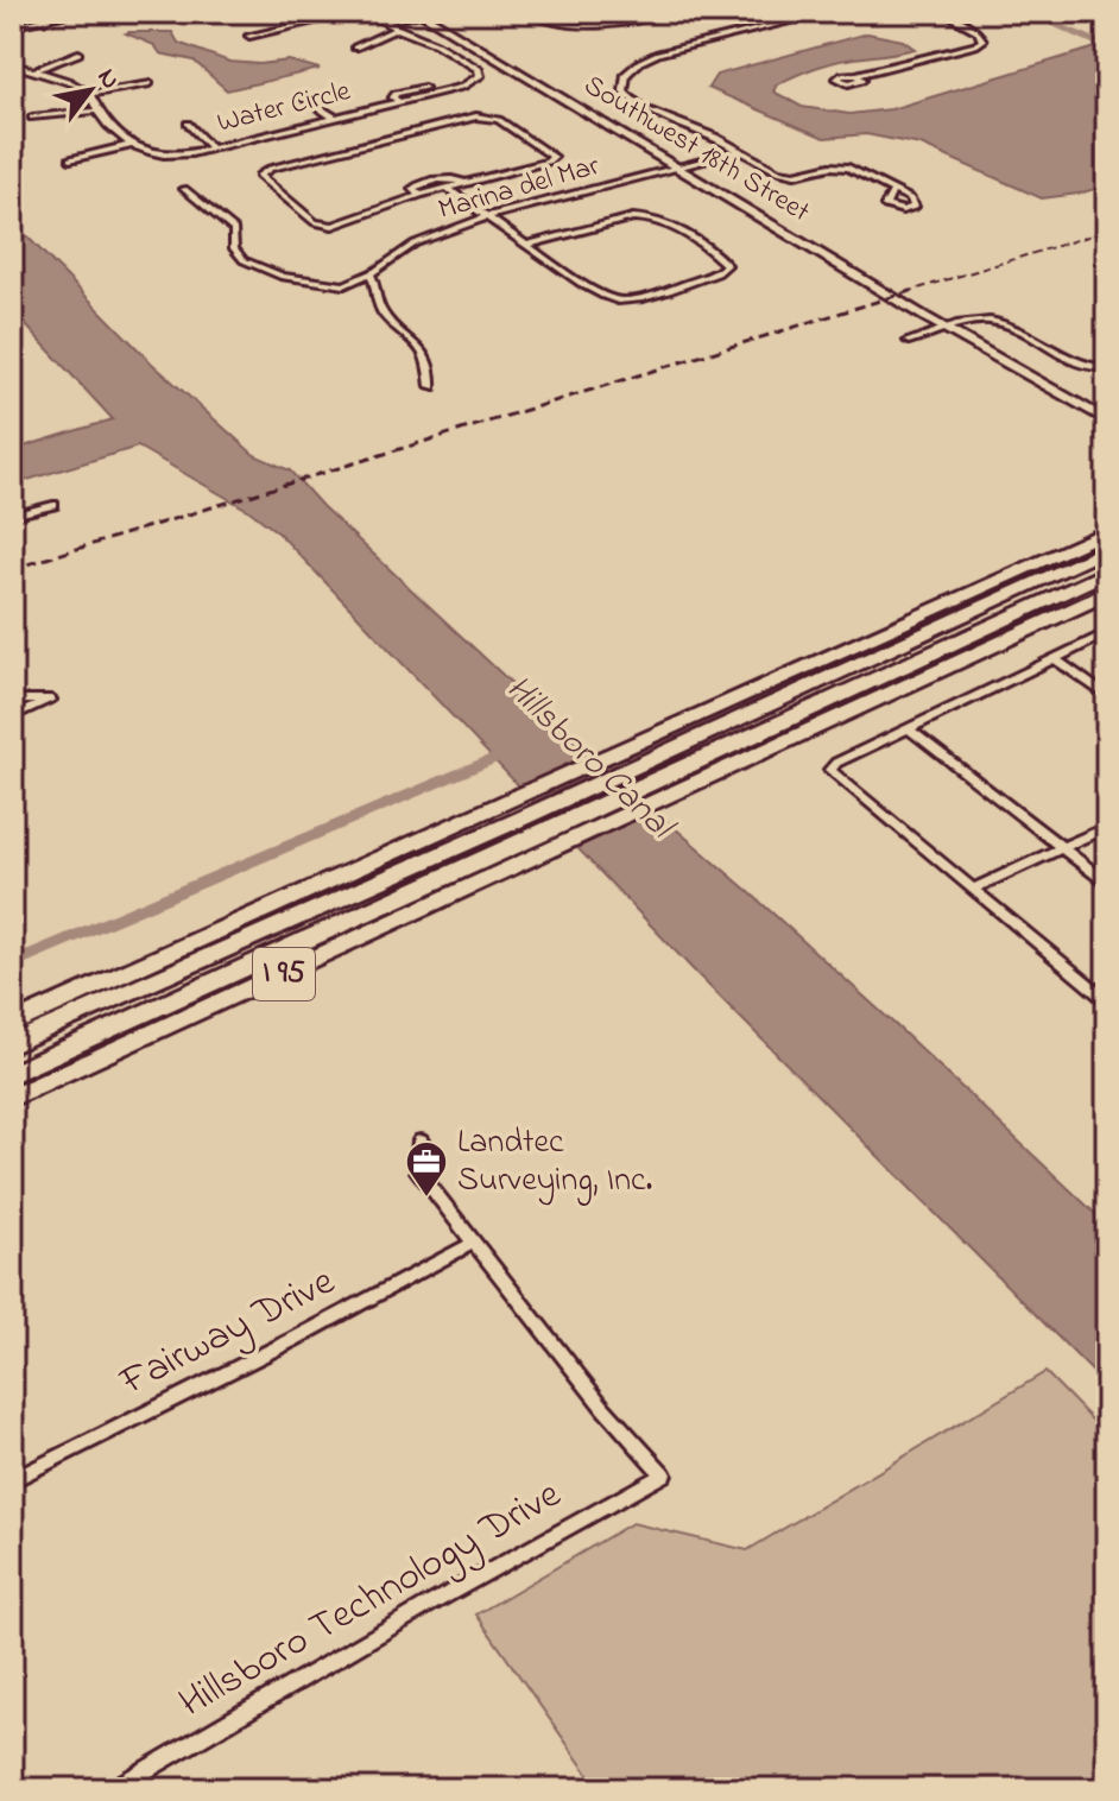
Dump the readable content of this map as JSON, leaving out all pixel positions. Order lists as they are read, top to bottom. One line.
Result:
{"streets":{"highway":["I 95"],"main road":["Southwest 18th Street"],"street":["Water Circle","Marina del Mar","Fairway Drive","Hillsboro Technology Drive"]},"crossings":[["Southwest 18th Street","Marina del Mar"],["Fairway Drive","Hillsboro Technology Drive"]],"water":["Hillsboro Canal"],"places":{"office":["Landtec Surveying, Inc."]},"north":"top right"}
